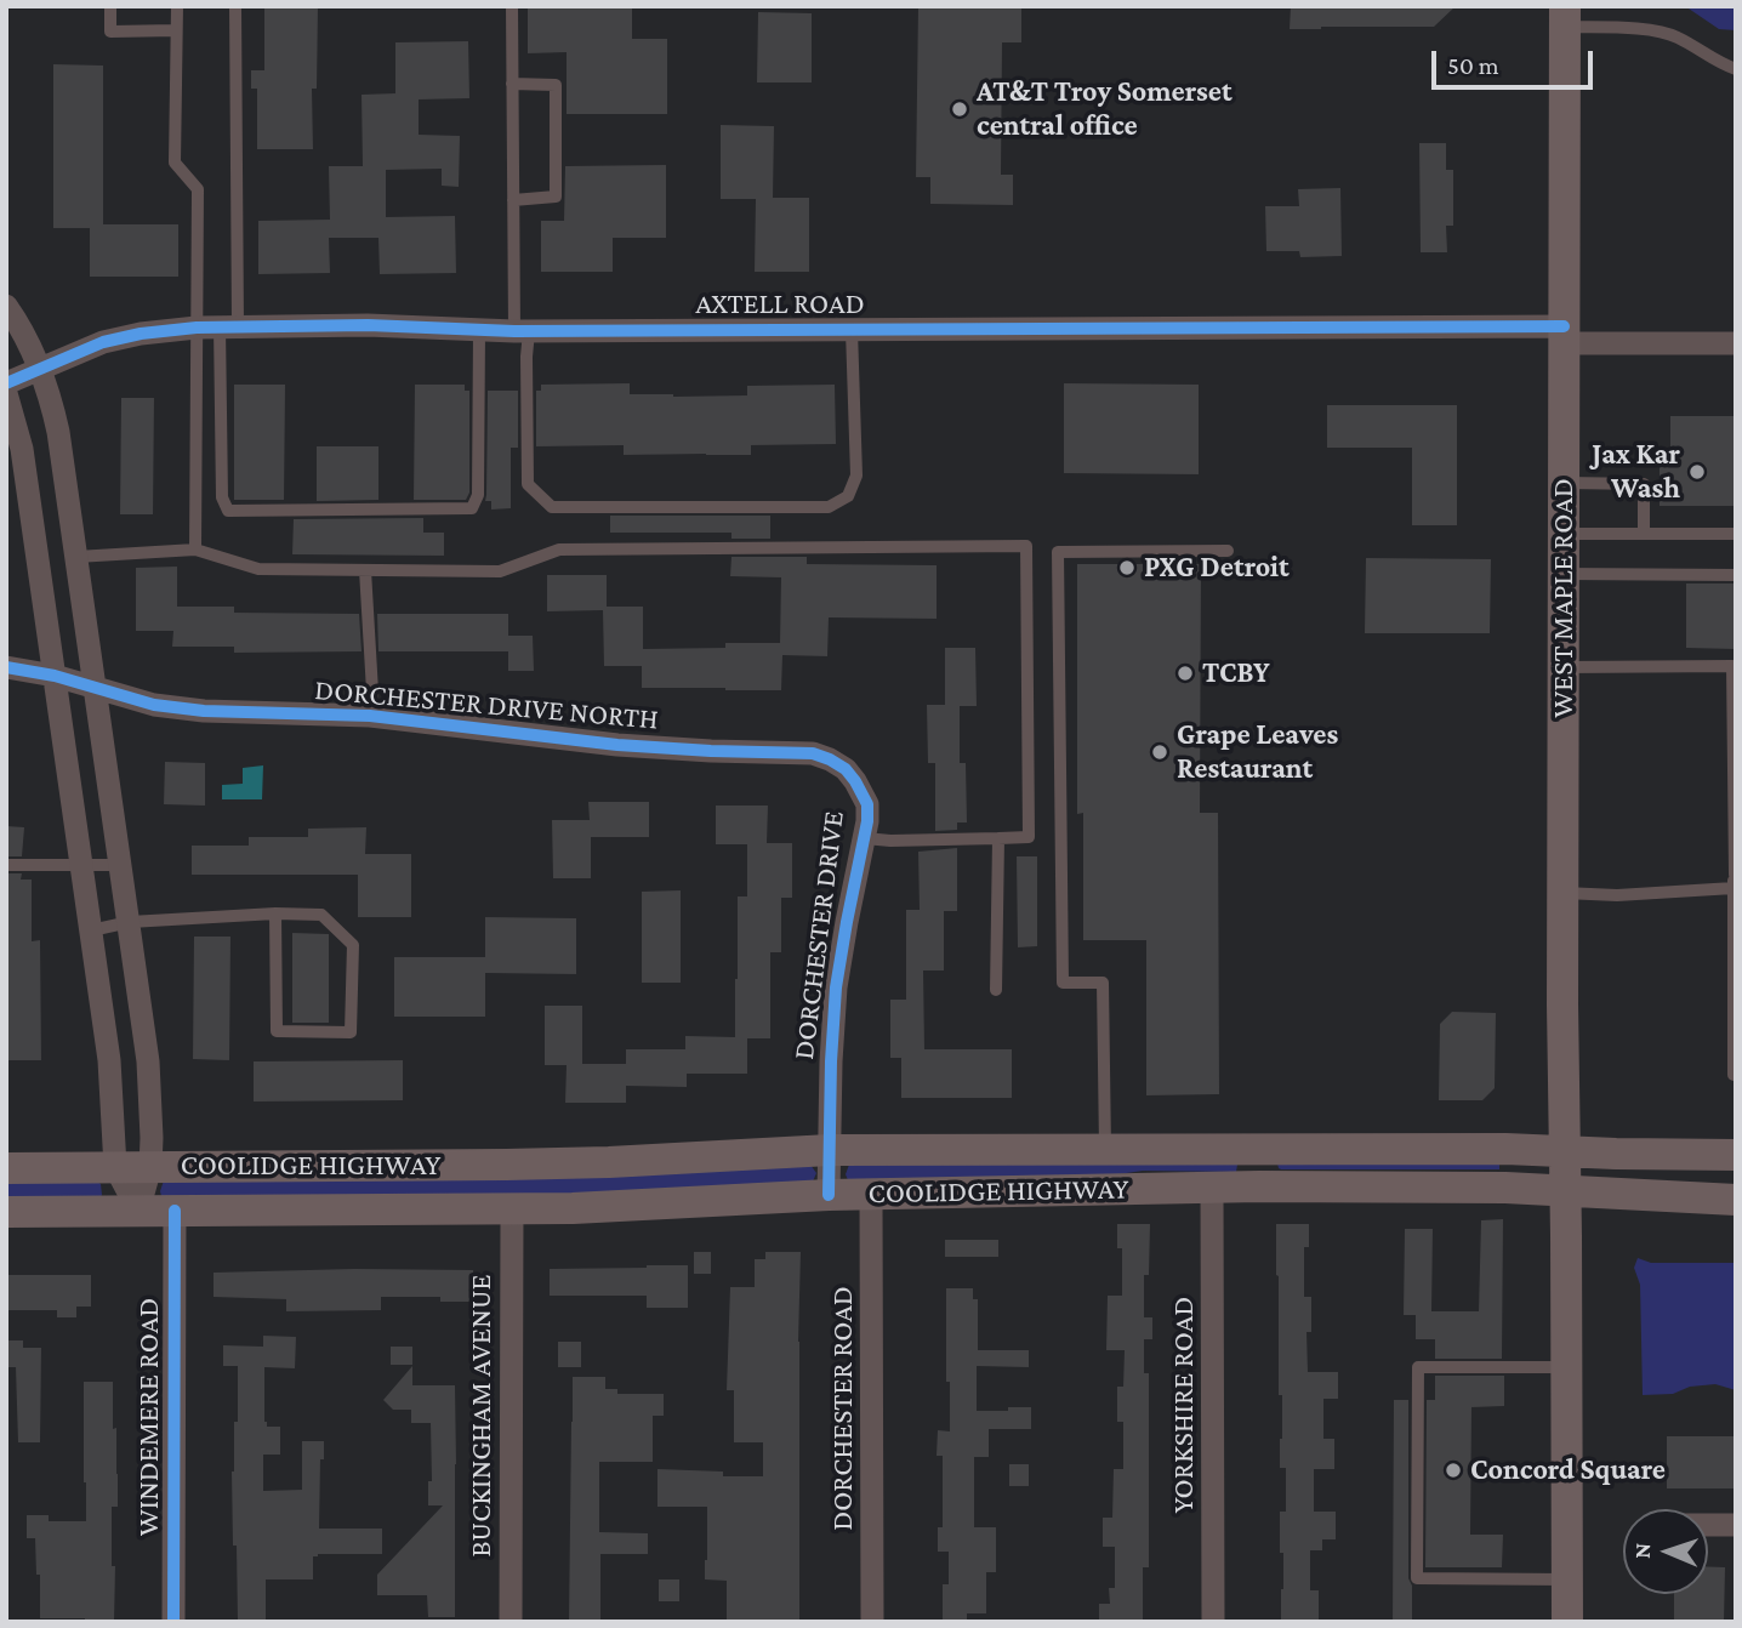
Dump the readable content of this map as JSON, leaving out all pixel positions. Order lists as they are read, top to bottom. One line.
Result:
{"streets":{"main road":["WEST MAPLE ROAD","COOLIDGE HIGHWAY"],"street":["AXTELL ROAD","DORCHESTER DRIVE NORTH","DORCHESTER DRIVE","YORKSHIRE ROAD","DORCHESTER ROAD","BUCKINGHAM AVENUE","WINDEMERE ROAD"]},"crossings":[["AXTELL ROAD","WEST MAPLE ROAD"],["WEST MAPLE ROAD","COOLIDGE HIGHWAY"],["DORCHESTER DRIVE NORTH","DORCHESTER DRIVE"],["DORCHESTER DRIVE","COOLIDGE HIGHWAY"],["COOLIDGE HIGHWAY","YORKSHIRE ROAD"],["COOLIDGE HIGHWAY","DORCHESTER ROAD"],["COOLIDGE HIGHWAY","BUCKINGHAM AVENUE"],["COOLIDGE HIGHWAY","WINDEMERE ROAD"]],"places":["AT&T Troy Somerset central office","Jax Kar Wash","PXG Detroit","TCBY","Grape Leaves Restaurant","Concord Square"],"scale_bar":"50 m","north":"left"}
